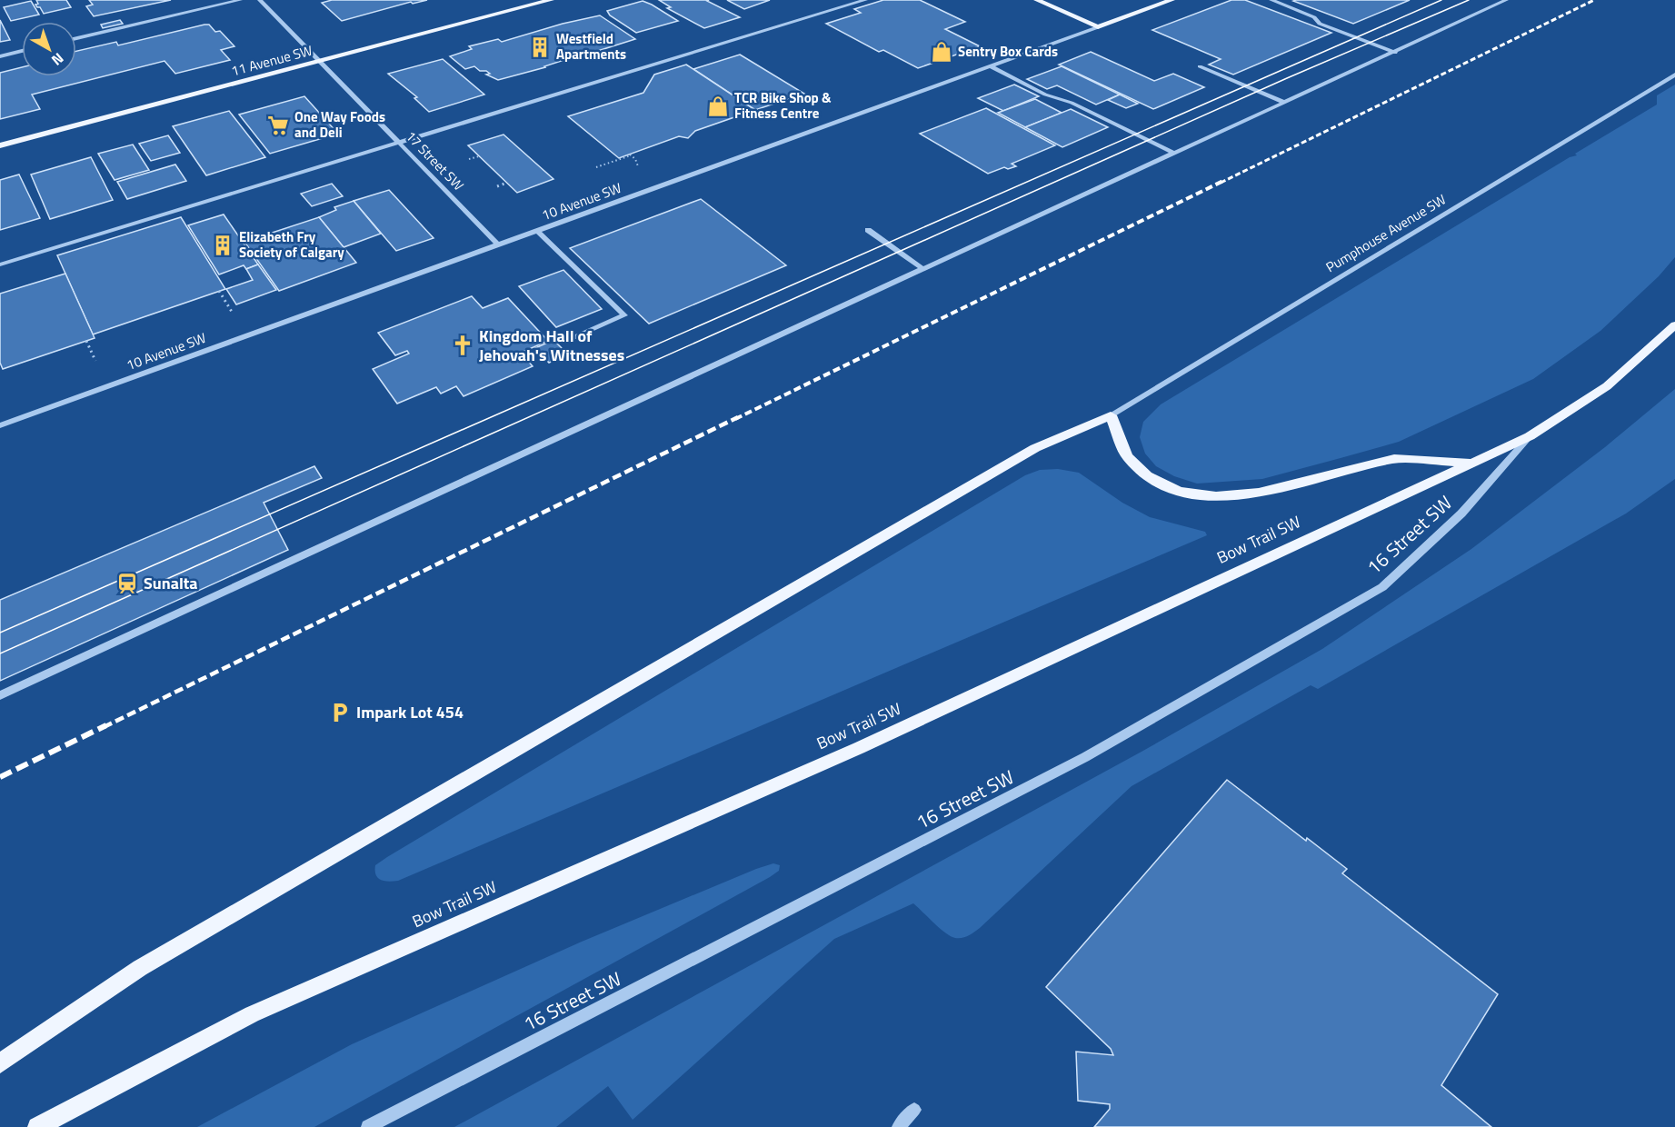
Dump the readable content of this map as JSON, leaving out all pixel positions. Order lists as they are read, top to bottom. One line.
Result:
{"streets":{"main road":["11 Avenue SW","10 Avenue SW","Bow Trail SW"],"street":["17 Street SW","Pumphouse Avenue SW","16 Street SW"]},"crossings":[["11 Avenue SW","17 Street SW"],["17 Street SW","10 Avenue SW"],["16 Street SW","Bow Trail SW"]],"places":{"building":["Westfield Apartments","Elizabeth Fry Society of Calgary"],"shop":["Sentry Box Cards","TCR Bike Shop & Fitness Centre"],"supermarket":["One Way Foods and Deli"],"church":["Kingdom Hall of Jehovah's Witnesses"],"station":["Sunalta"],"parking":["Impark Lot 454"]},"north":"bottom right"}
